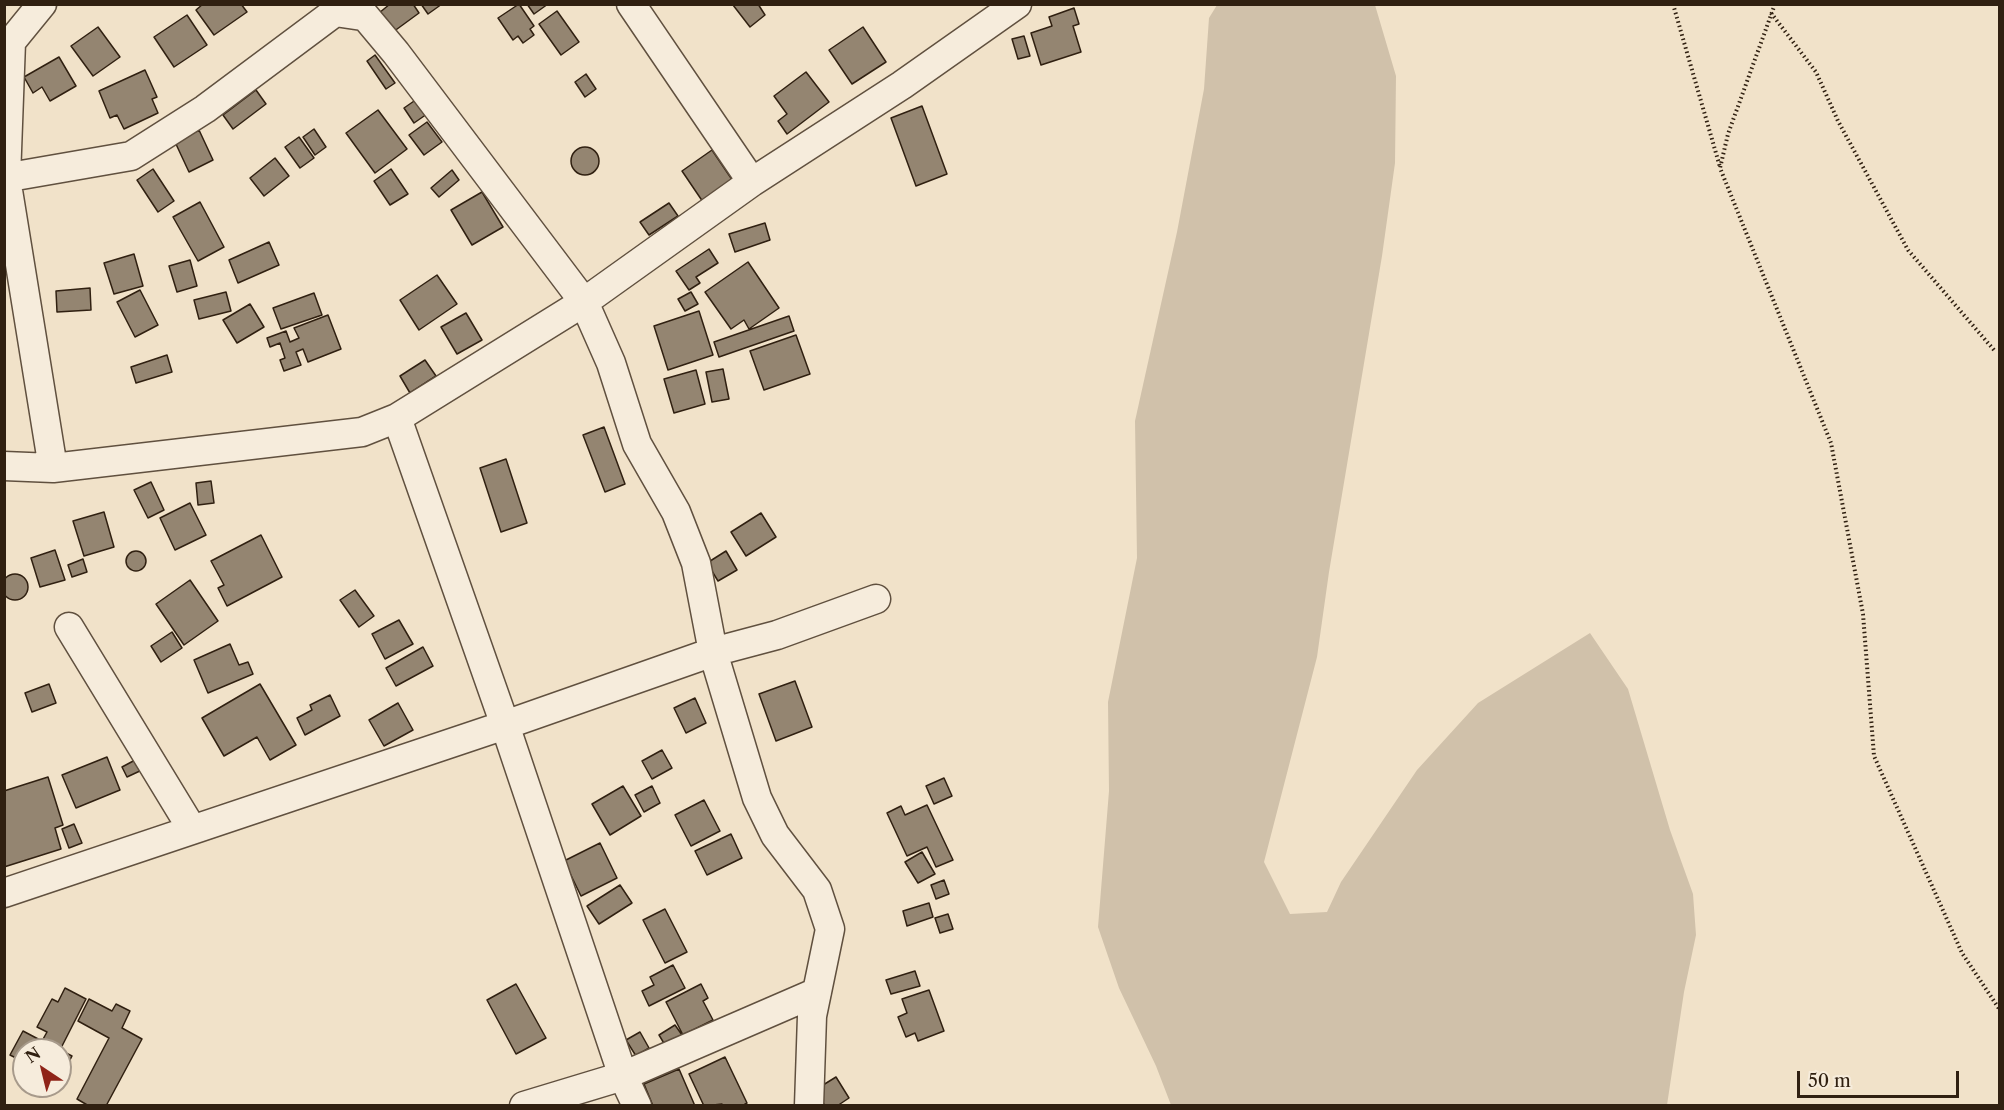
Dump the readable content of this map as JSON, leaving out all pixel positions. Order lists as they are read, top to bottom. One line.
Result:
{"scale_bar":"50 m","north":"top left"}
